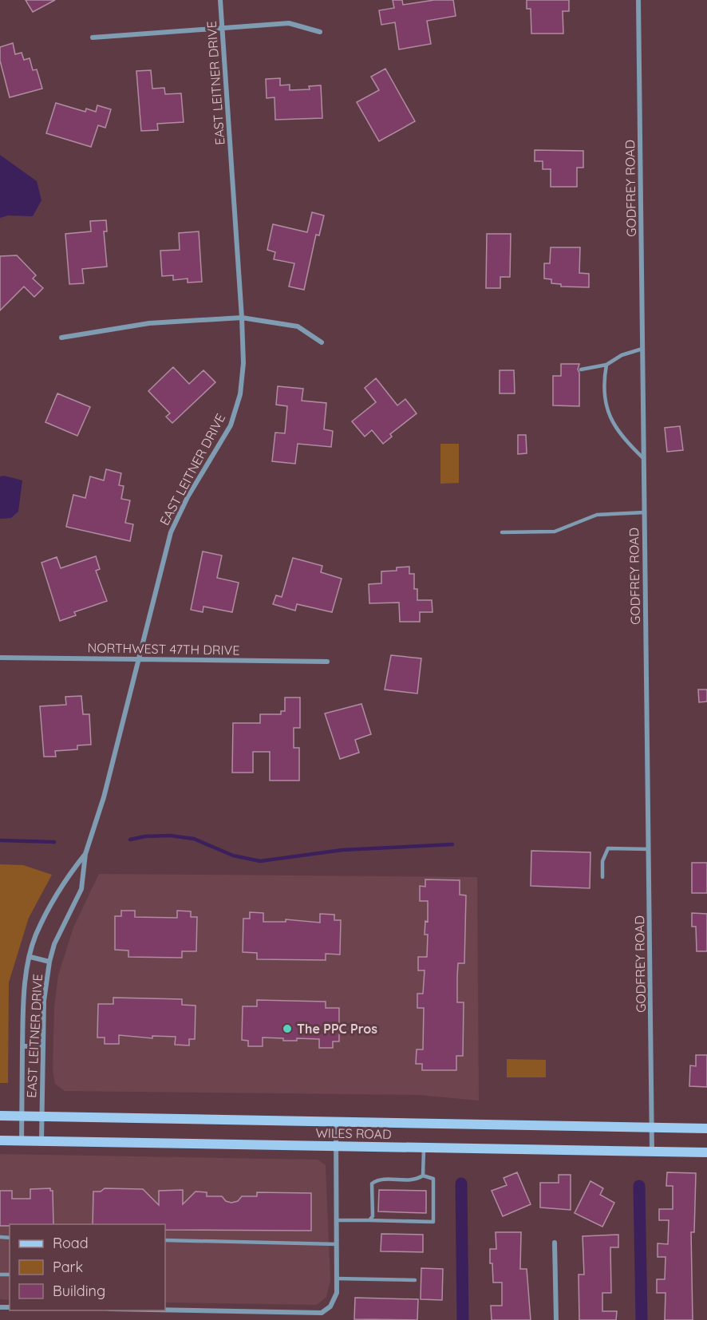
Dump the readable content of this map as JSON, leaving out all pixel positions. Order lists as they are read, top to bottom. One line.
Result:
{"streets":{"main road":["WILES ROAD"],"street":["EAST LEITNER DRIVE","GODFREY ROAD","NORTHWEST 47TH DRIVE"]},"crossings":[["EAST LEITNER DRIVE","NORTHWEST 47TH DRIVE"],["EAST LEITNER DRIVE","WILES ROAD"],["GODFREY ROAD","WILES ROAD"]],"places":["The PPC Pros"],"legend":["Road","Park","Building"]}
